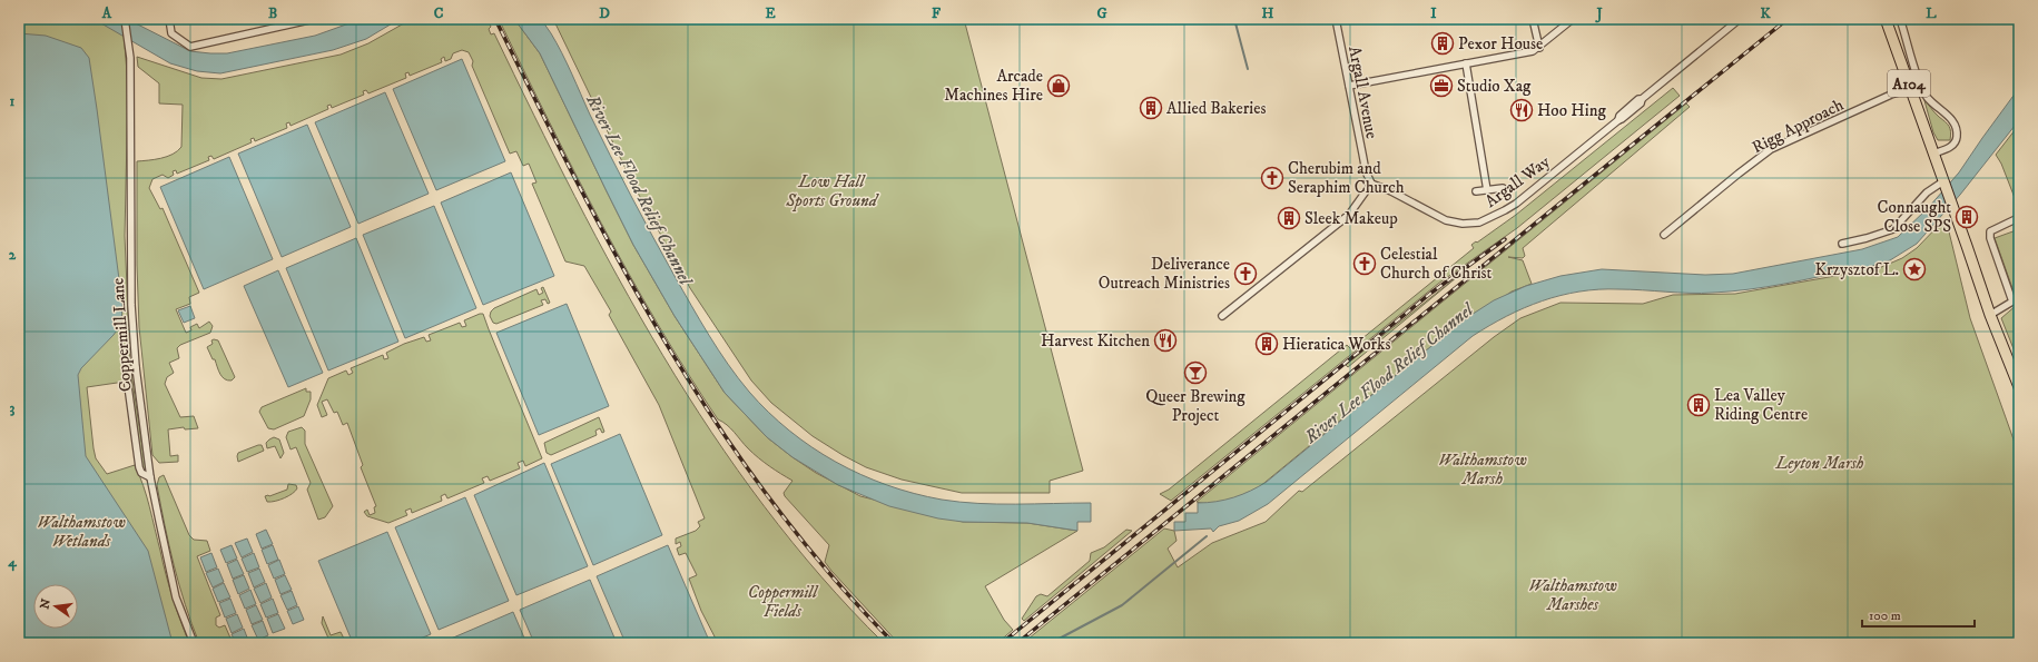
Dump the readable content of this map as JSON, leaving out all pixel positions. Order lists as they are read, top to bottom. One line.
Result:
{"streets":{"main road":["A104"],"street":["Argall Avenue","Rigg Approach","Argall Way","Coppermill Lane"]},"crossings":[["A104","Rigg Approach"],["Argall Avenue","Argall Way"]],"water":["River Lee Flood Relief Channel"],"parks":["Low Hall Sports Ground","Walthamstow Marsh","Leyton Marsh","Walthamstow Wetlands","Walthamstow Marshes","Coppermill Fields"],"places":{"building":["Pexor House","Allied Bakeries","Connaught Close SPS","Sleek Makeup","Hieratica Works","Lea Valley Riding Centre"],"shop":["Arcade Machines Hire"],"office":["Studio Xag"],"restaurant":["Hoo Hing","Harvest Kitchen"],"church":["Cherubim and Seraphim Church","Celestial Church of Christ","Deliverance Outreach Ministries"],"place":["Krzysztof L."],"bar":["Queer Brewing Project"]},"scale_bar":"100 m","north":"left","grid":{"columns":["A","B","C","D","E","F","G","H","I","J","K","L"],"rows":["1","2","3","4"]}}
